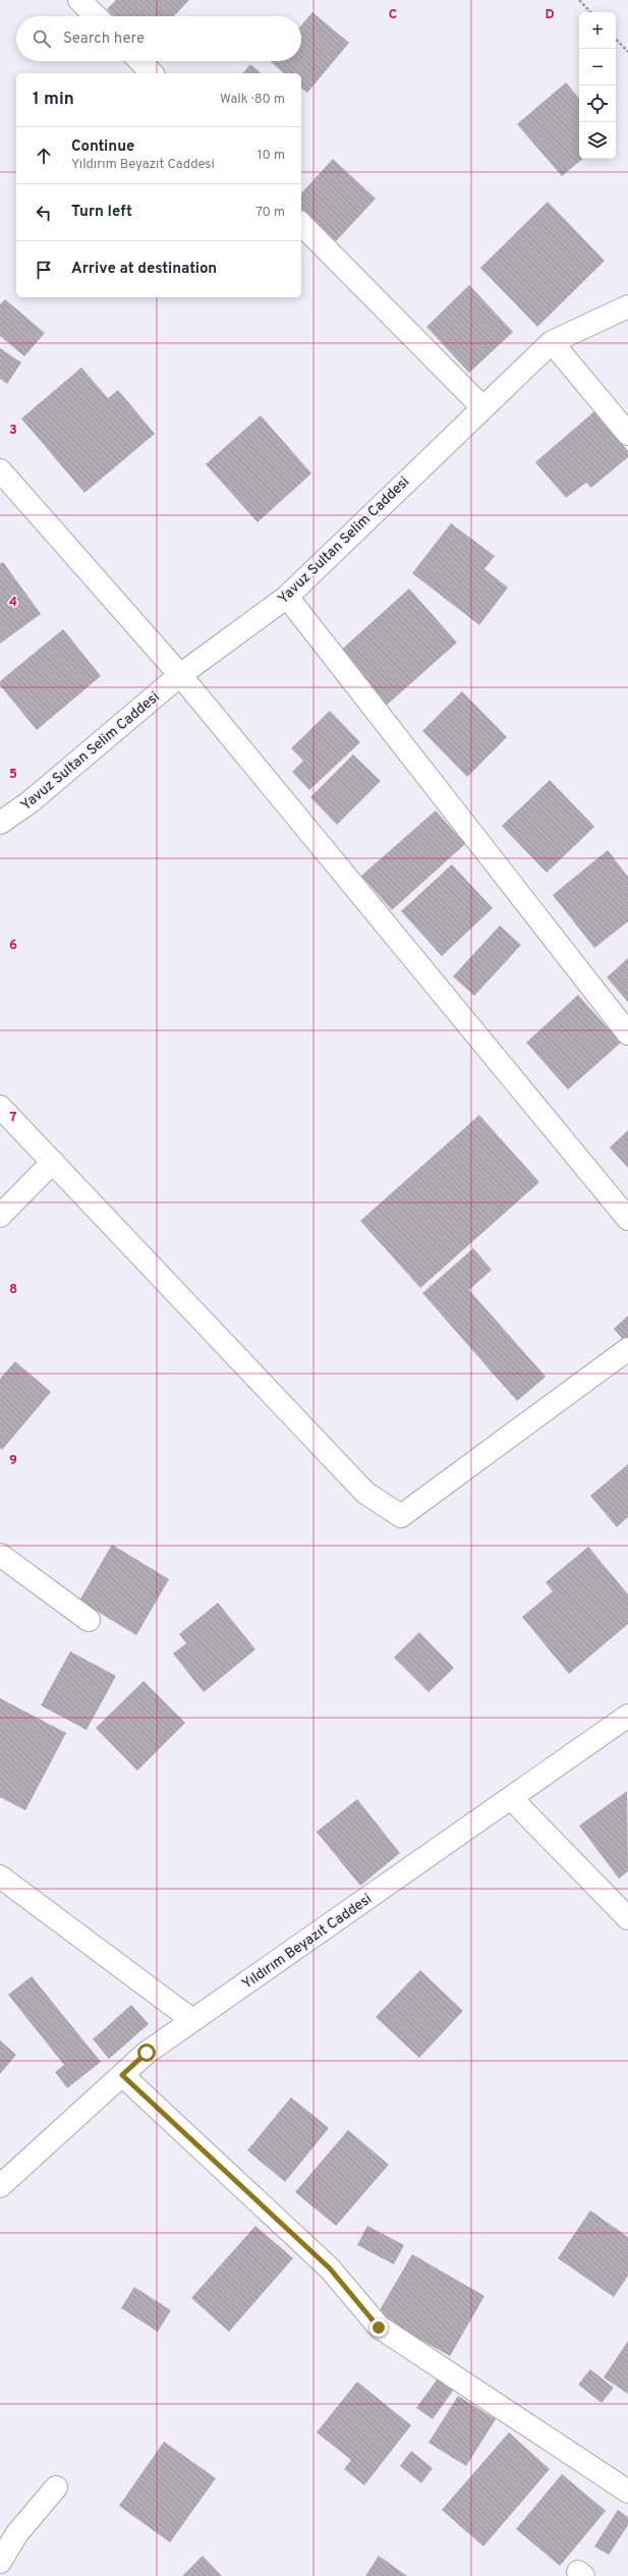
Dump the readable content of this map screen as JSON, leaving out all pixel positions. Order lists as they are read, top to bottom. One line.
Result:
{"streets":{"street":["Yavuz Sultan Selim Caddesi","Yıldırım Beyazıt Caddesi"]},"page":{"map_buttons":["+","−"],"search":"Search here","heading":["1 min","Walk · 80 m"],"list":[["Continue","Yıldırım Beyazıt Caddesi","10 m"],["Turn left","70 m"],"Arrive at destination"]},"grid":{"columns":["C","D"],"rows":["3","4","5","6","7","8","9"]}}
